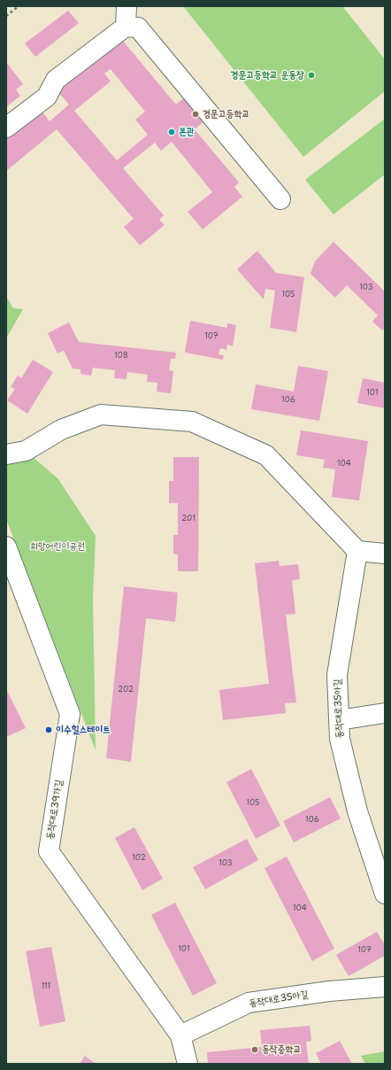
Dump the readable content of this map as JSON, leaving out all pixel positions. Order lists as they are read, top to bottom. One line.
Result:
{"streets":{"street":["동작대로35아길","동작대로39가길"]},"crossings":[["동작대로35아길","동작대로39가길"]],"parks":["희망어린이공원"],"places":["경문고등학교 운동장","경문고등학교","본관","이수힐스테이트","동작중학교"],"house_numbers":["103","105","107","108","101","106","104","201","202","105","106","102","103","104","101","107","111"]}
